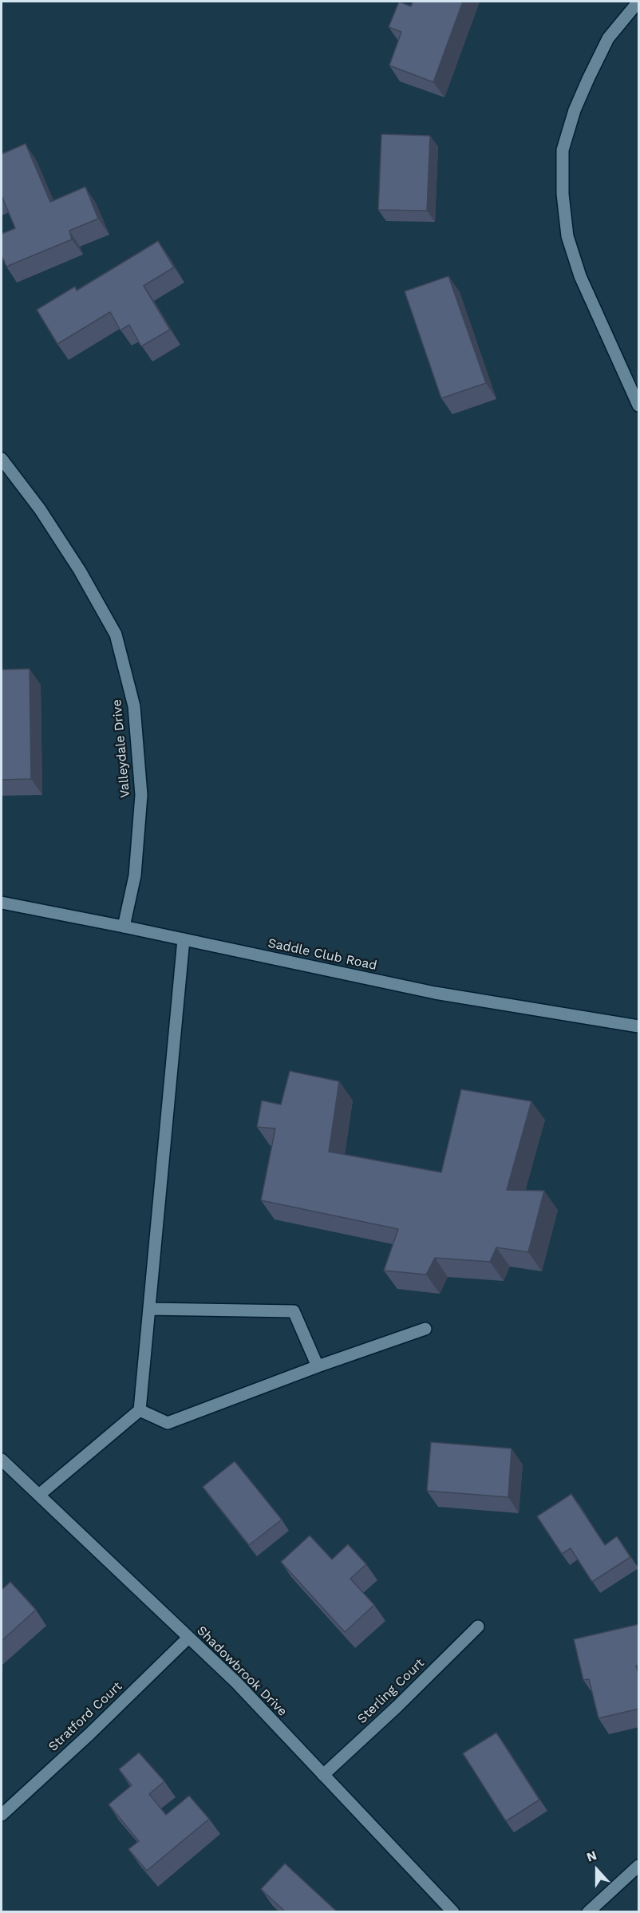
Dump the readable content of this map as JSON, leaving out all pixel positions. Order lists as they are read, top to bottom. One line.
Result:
{"streets":{"street":["Valleydale Drive","Saddle Club Road","Shadowbrook Drive","Sterling Court","Stratford Court"]},"crossings":[["Valleydale Drive","Saddle Club Road"],["Shadowbrook Drive","Sterling Court"],["Shadowbrook Drive","Stratford Court"]],"north":"top"}
